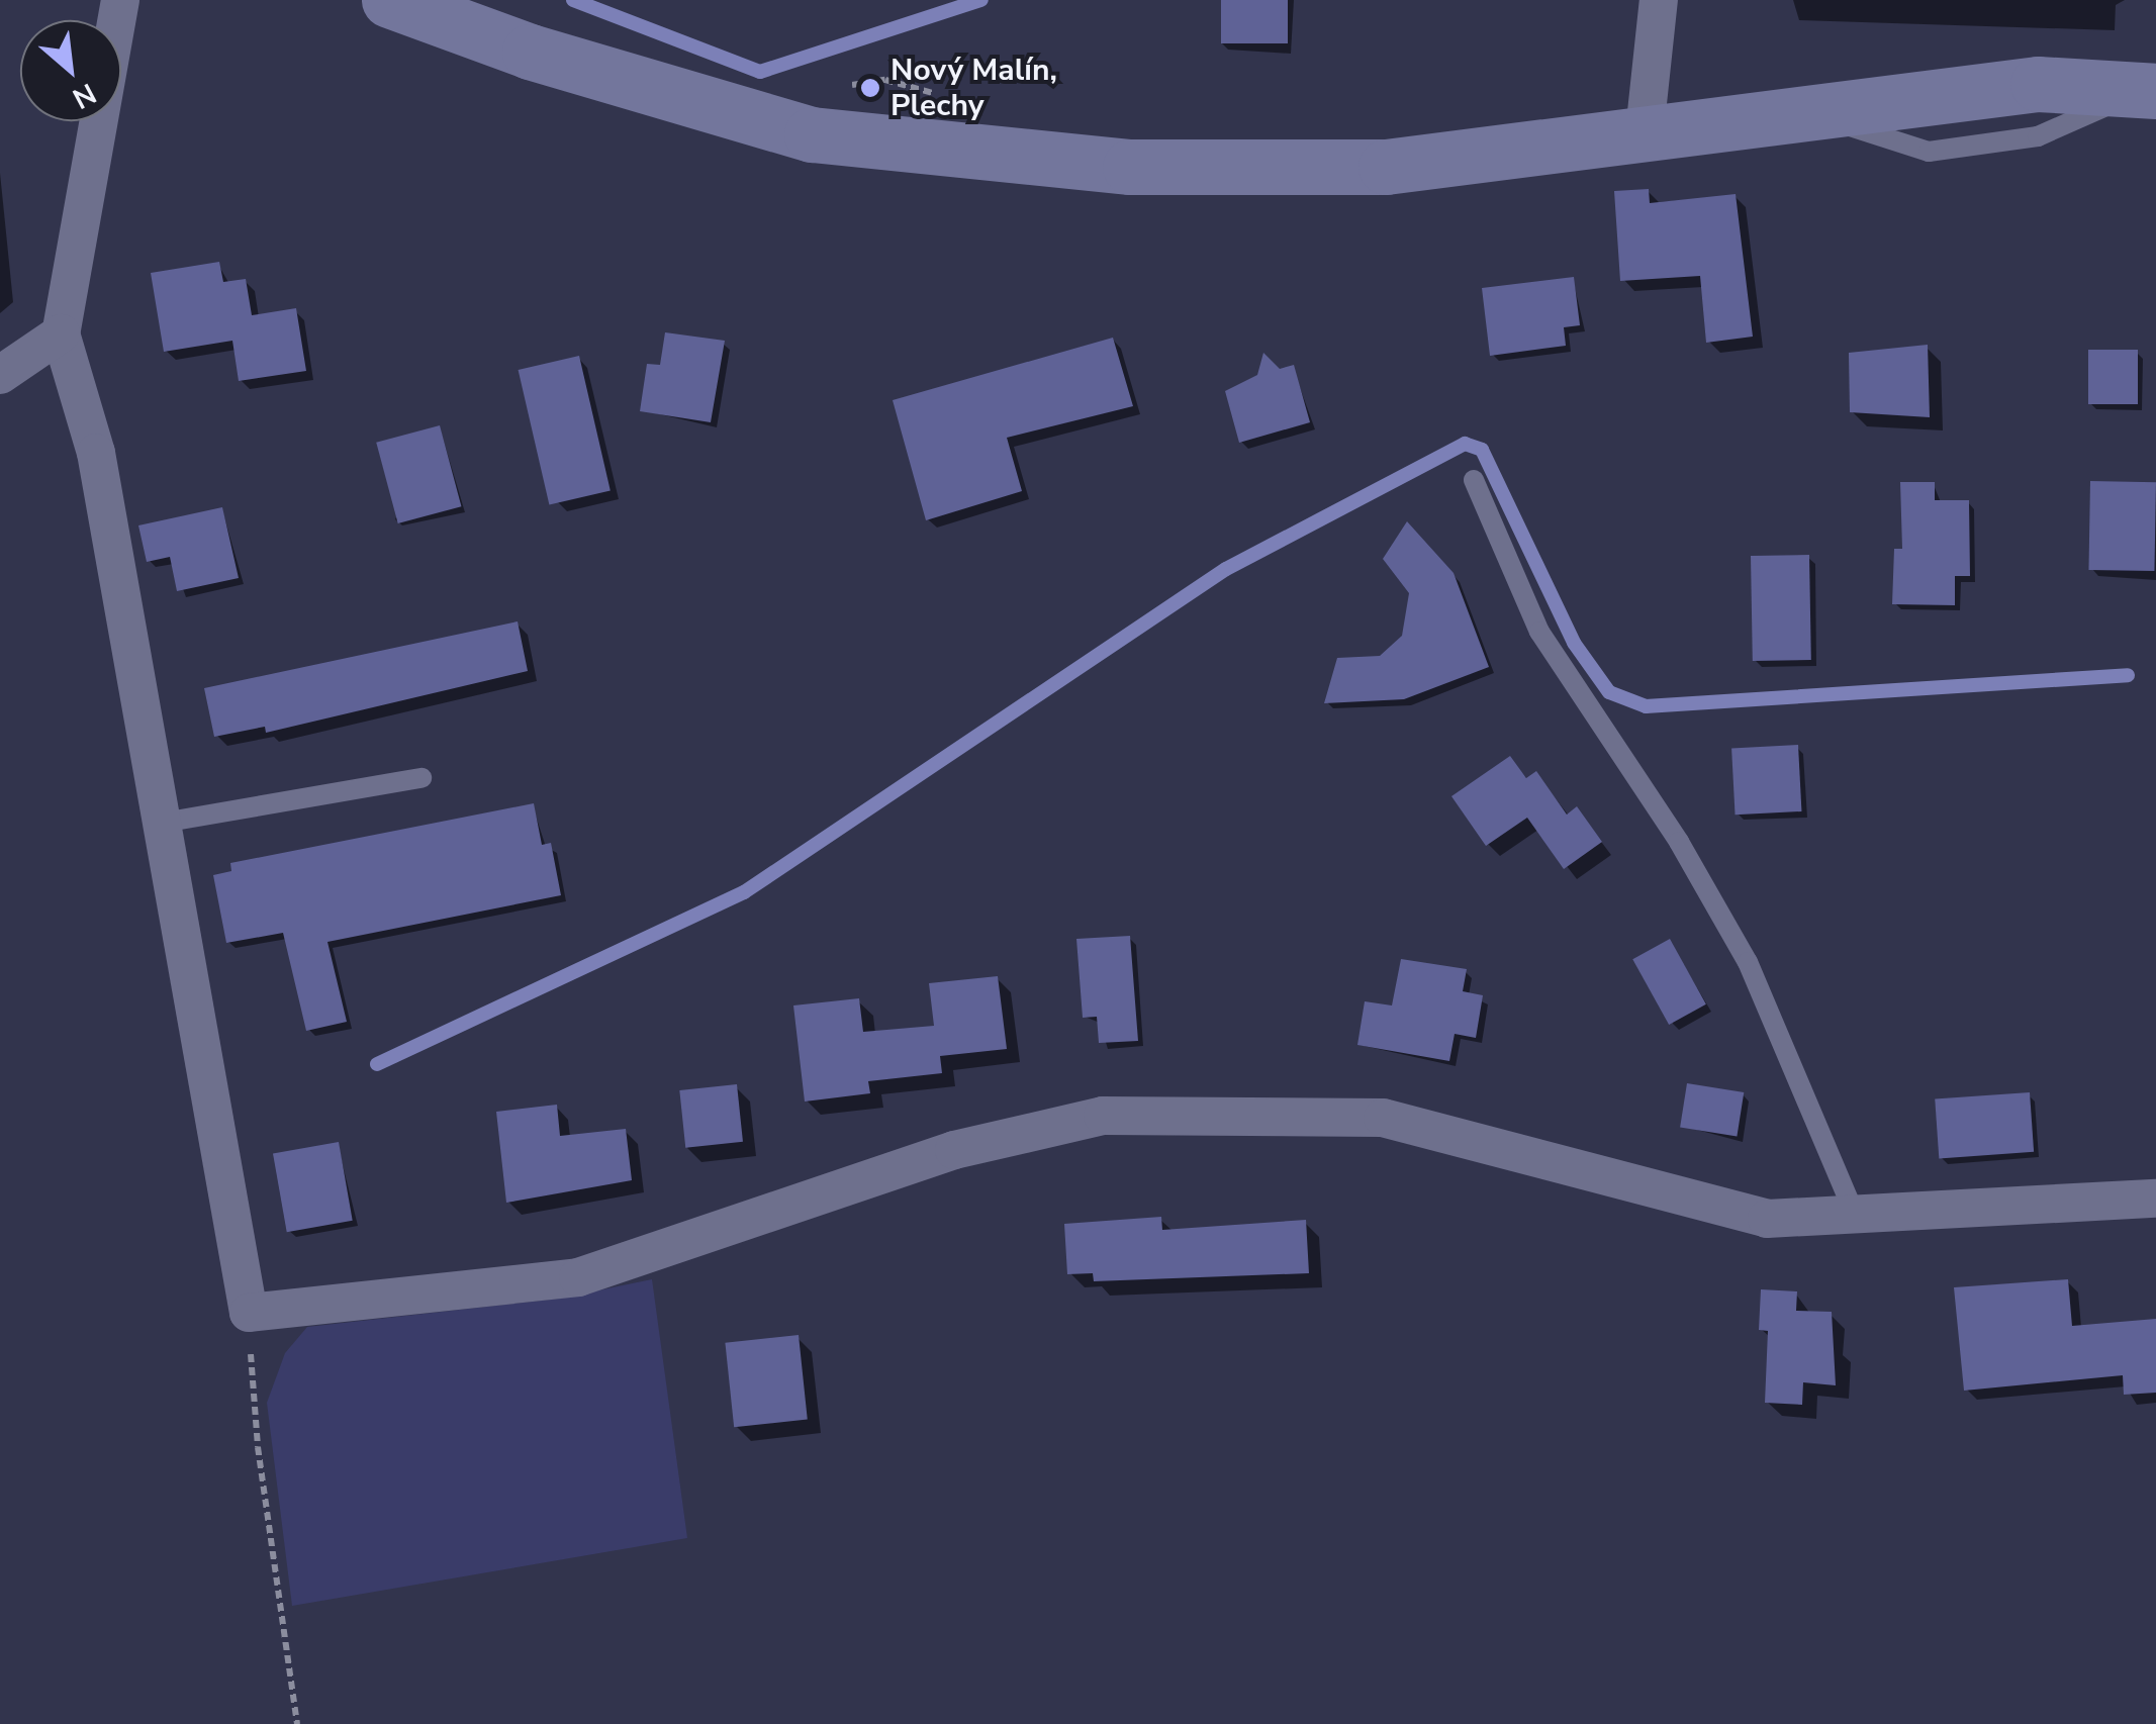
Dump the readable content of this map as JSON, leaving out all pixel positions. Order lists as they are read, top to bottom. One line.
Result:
{"places":["Nový Malín, Plechy"],"north":"bottom right"}
